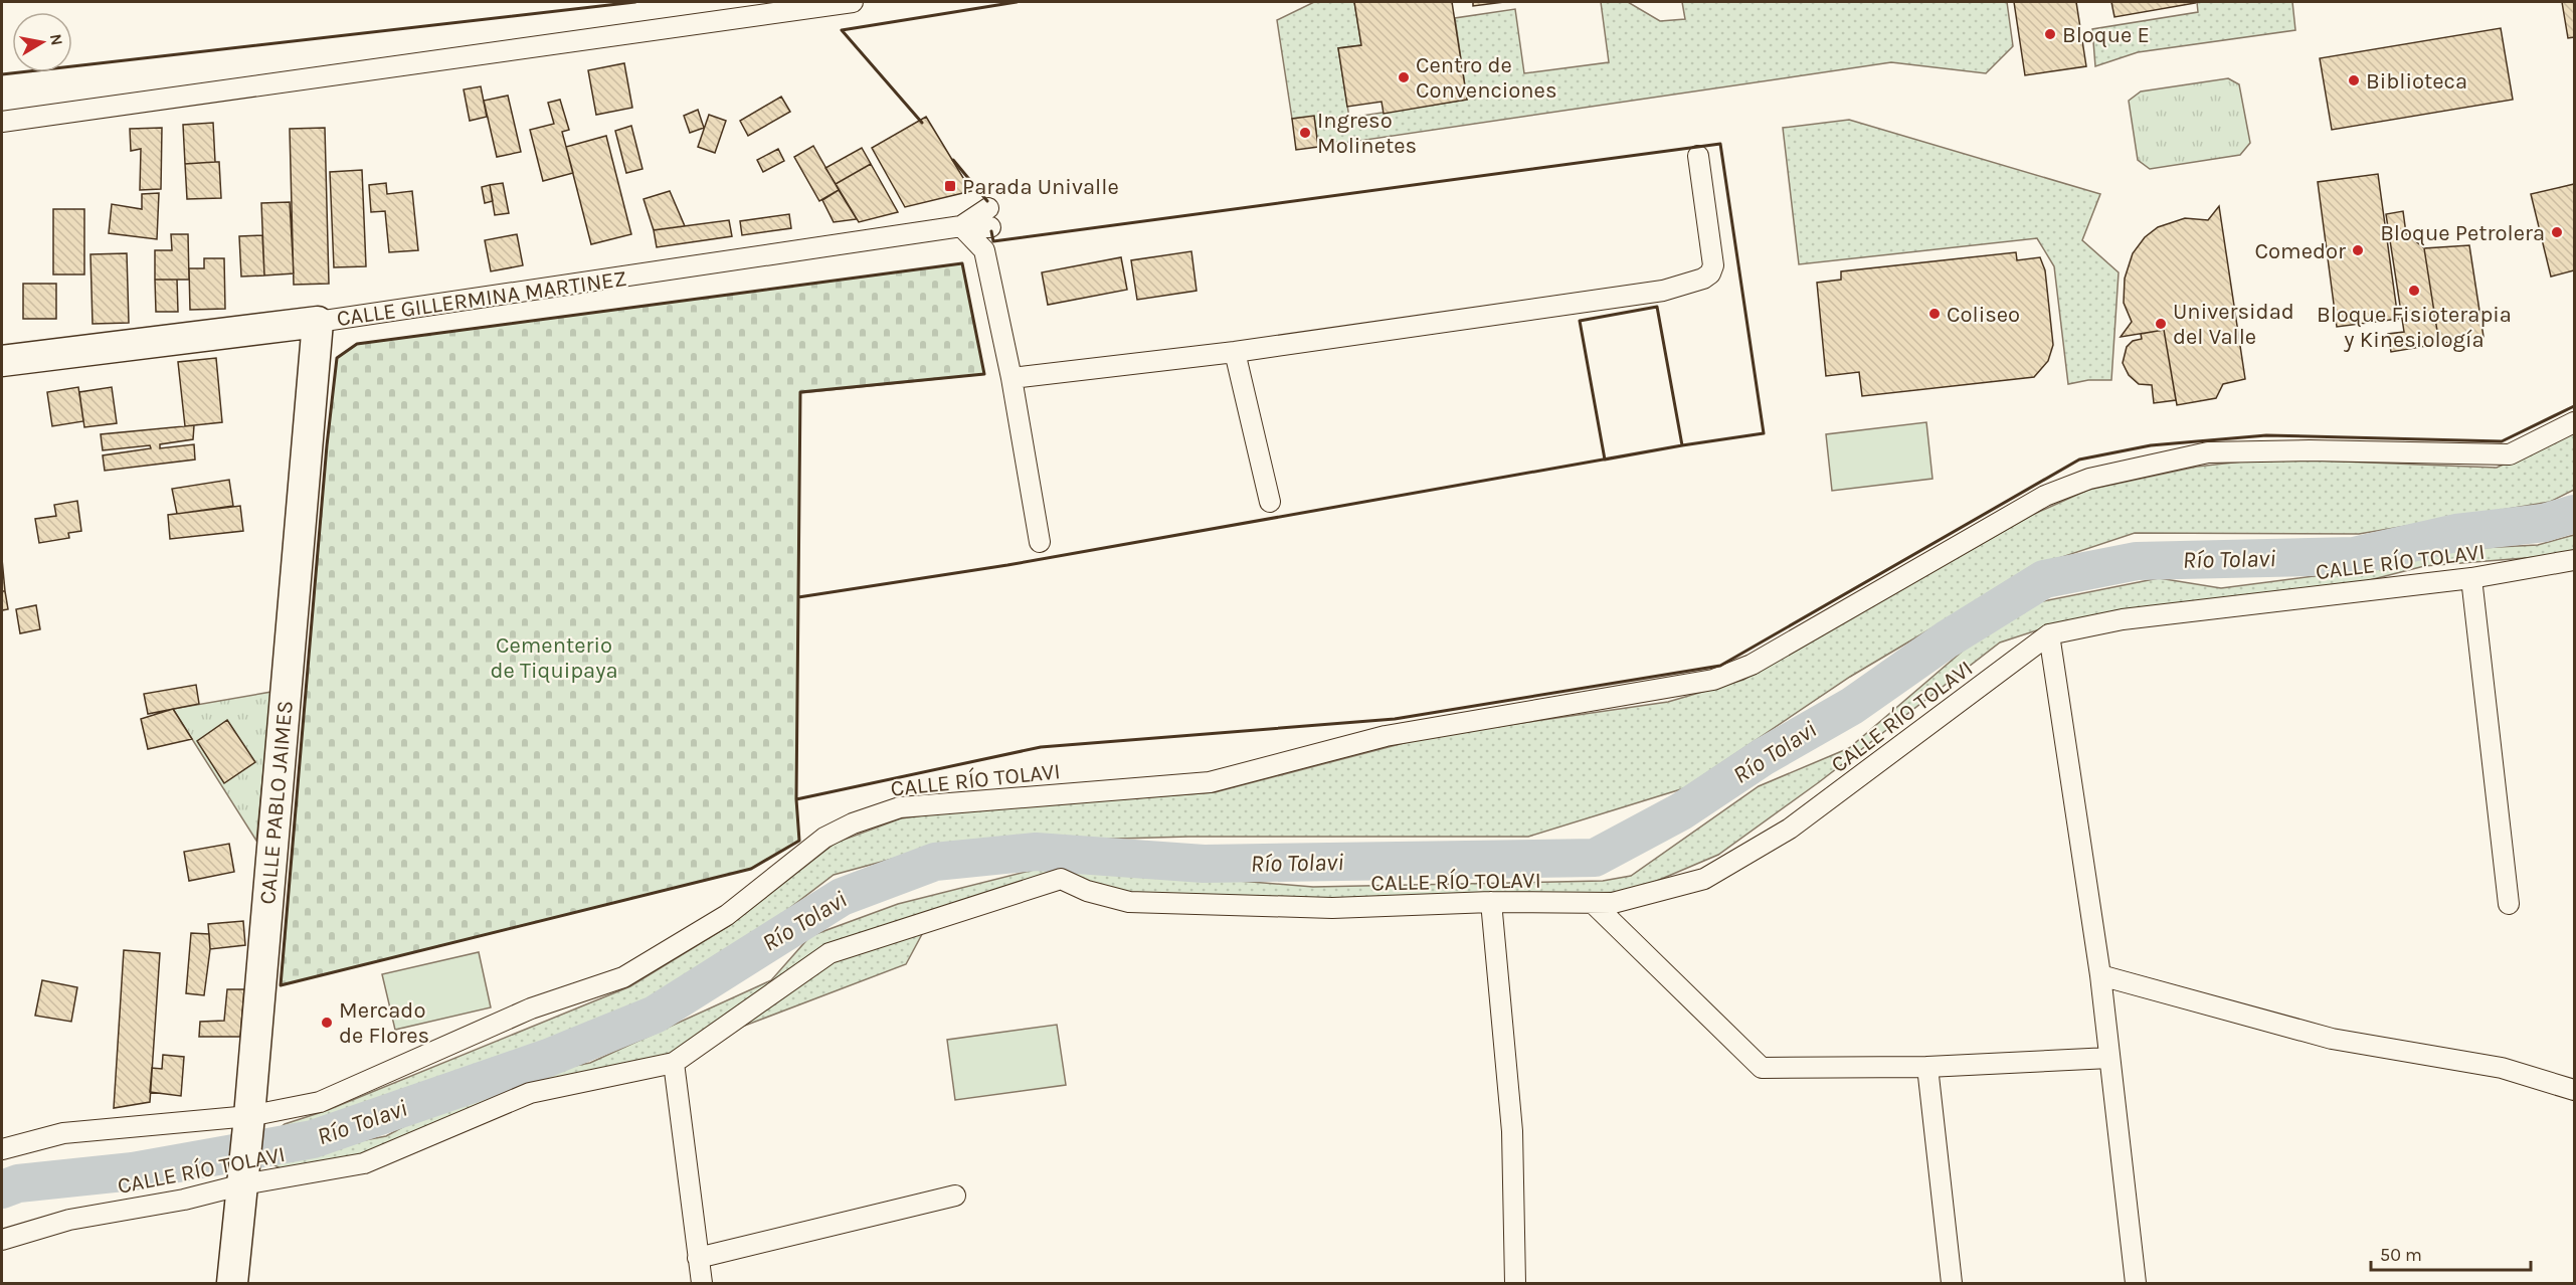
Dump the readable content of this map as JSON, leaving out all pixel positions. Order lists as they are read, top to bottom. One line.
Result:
{"streets":{"main road":["CALLE GILLERMINA MARTINEZ","CALLE PABLO JAIMES"],"street":["CALLE RÍO TOLAVI"]},"crossings":[["CALLE GILLERMINA MARTINEZ","CALLE PABLO JAIMES"],["CALLE RÍO TOLAVI","CALLE PABLO JAIMES"]],"water":["Río Tolavi"],"parks":["Cementerio de Tiquipaya"],"places":{"other":["Bloque E","Centro de Convenciones","Biblioteca","Ingreso Molinetes","Bloque Petrolera","Comedor","Bloque Fisioterapia y Kinesiología","Coliseo","Universidad del Valle","Mercado de Flores"],"transit":["Parada Univalle"]},"scale_bar":"50 m","north":"right"}
